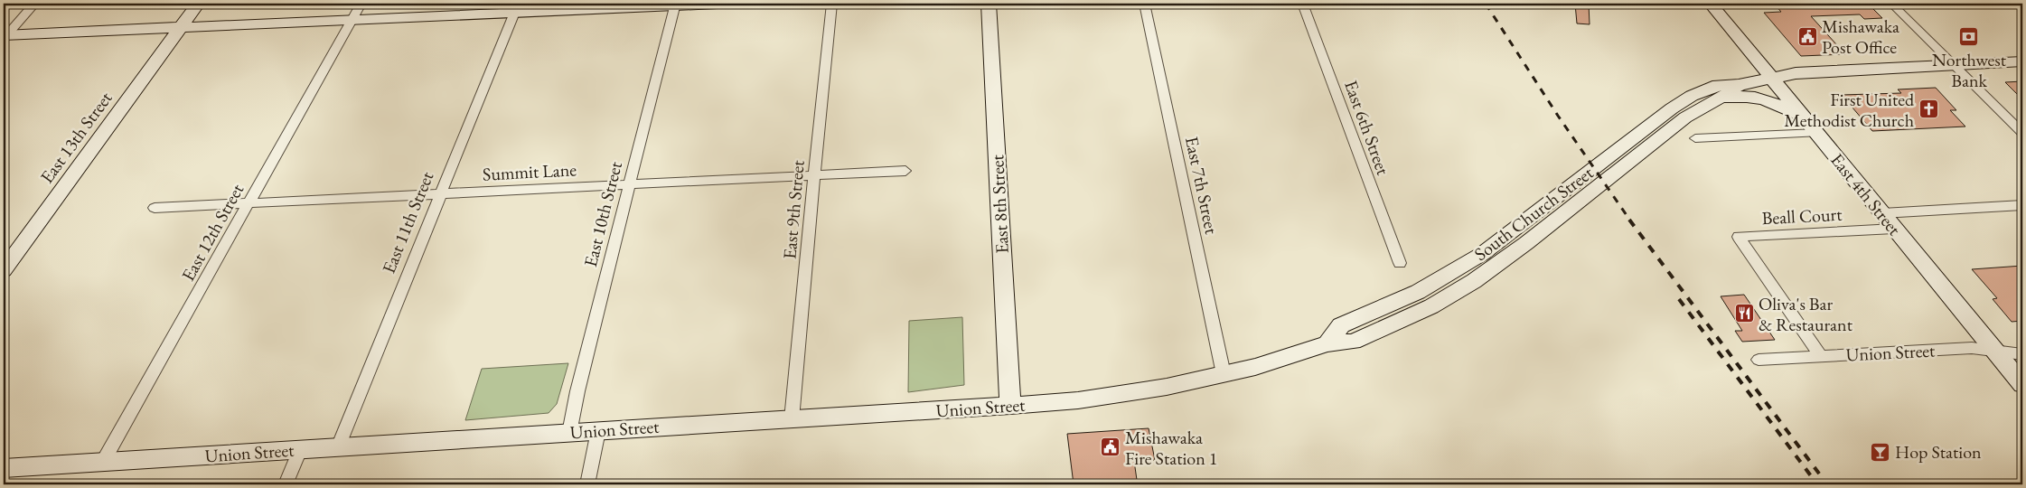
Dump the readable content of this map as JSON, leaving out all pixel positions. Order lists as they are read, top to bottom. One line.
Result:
{"streets":{"main road":["East 13th Street","East 4th Street","East 8th Street","South Church Street","Union Street"],"street":["East 6th Street","Summit Lane","East 7th Street","East 9th Street","East 10th Street","Beall Court","East 11th Street","East 12th Street"]},"crossings":[["Summit Lane","East 9th Street"],["Summit Lane","East 10th Street"],["Summit Lane","East 11th Street"],["Summit Lane","East 12th Street"],["East 7th Street","South Church Street"],["East 7th Street","Union Street"],["East 4th Street","South Church Street"],["East 4th Street","Beall Court"],["East 4th Street","Union Street"],["East 8th Street","Union Street"],["East 9th Street","Union Street"],["South Church Street","Union Street"],["East 10th Street","Union Street"],["Beall Court","Union Street"],["East 11th Street","Union Street"],["East 12th Street","Union Street"]],"places":{"bank":["Northwest Bank"],"public building":["Mishawaka Post Office","Mishawaka Fire Station 1"],"church":["First United Methodist Church"],"restaurant":["Oliva's Bar & Restaurant"],"bar":["Hop Station"]}}
